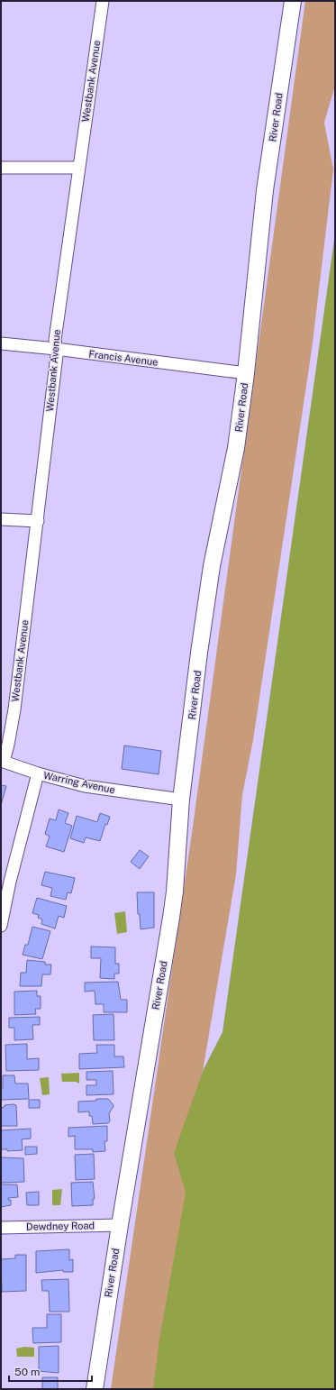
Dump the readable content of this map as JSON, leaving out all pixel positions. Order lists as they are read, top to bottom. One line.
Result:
{"streets":{"street":["Westbank Avenue","River Road","Francis Avenue","Warring Avenue","Dewdney Road"]},"crossings":[["Westbank Avenue","Francis Avenue"],["Westbank Avenue","Warring Avenue"],["River Road","Francis Avenue"],["River Road","Warring Avenue"],["River Road","Dewdney Road"]],"scale_bar":"50 m"}
